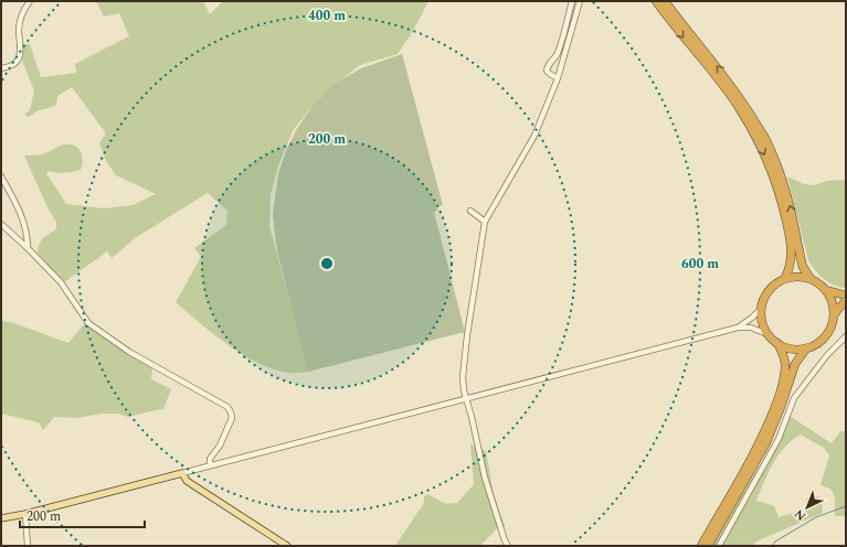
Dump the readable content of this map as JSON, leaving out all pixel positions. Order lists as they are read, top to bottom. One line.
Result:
{"scale_bar":"200 m","north":"bottom left","rings":["400 m","200 m","600 m"]}
